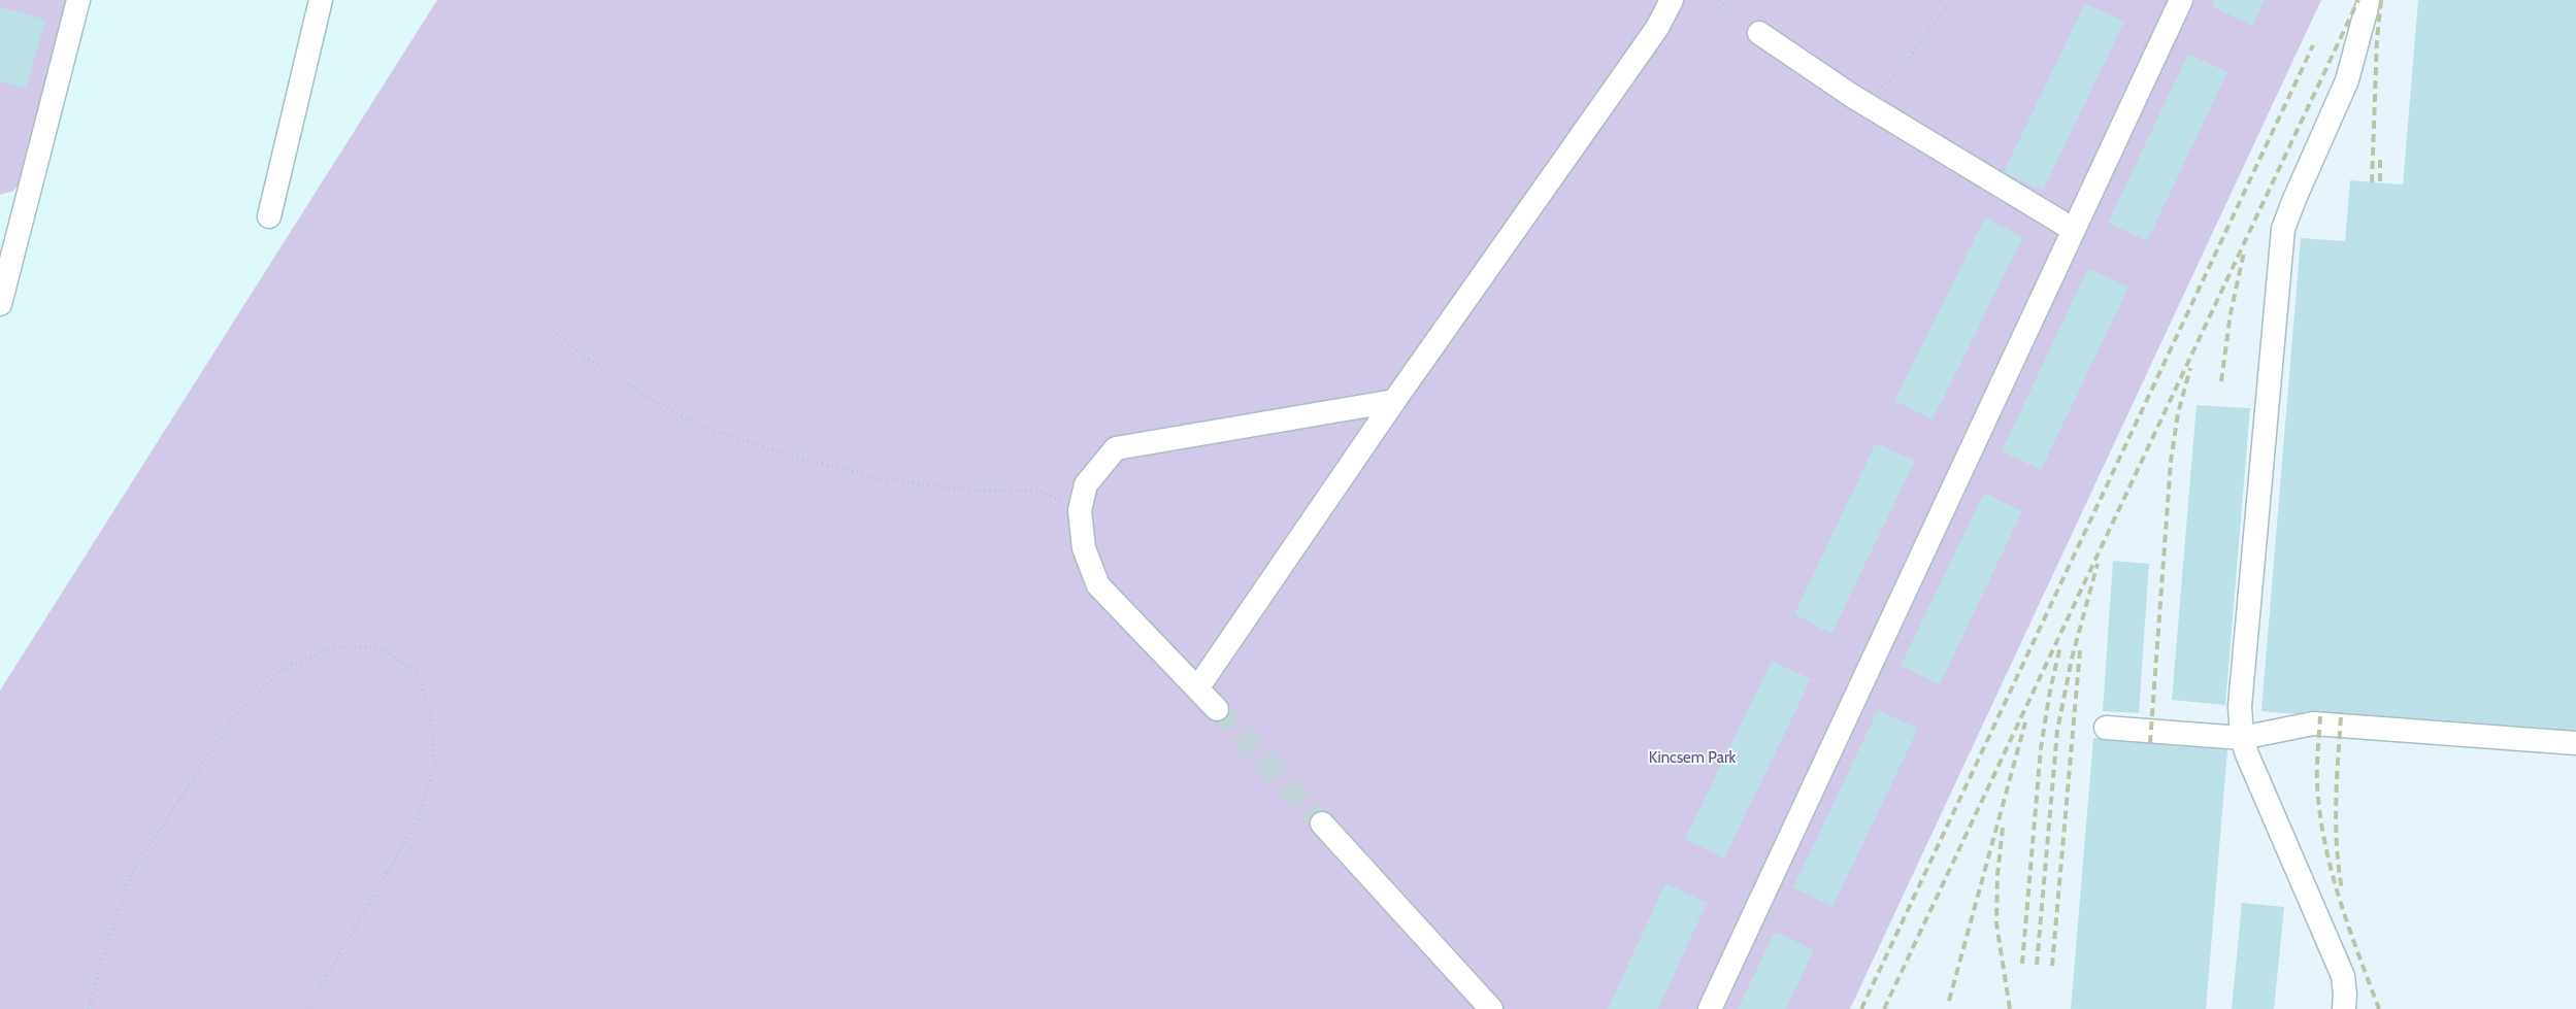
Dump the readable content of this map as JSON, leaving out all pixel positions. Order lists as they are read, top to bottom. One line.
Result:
{"parks":["Kincsem Park"]}
